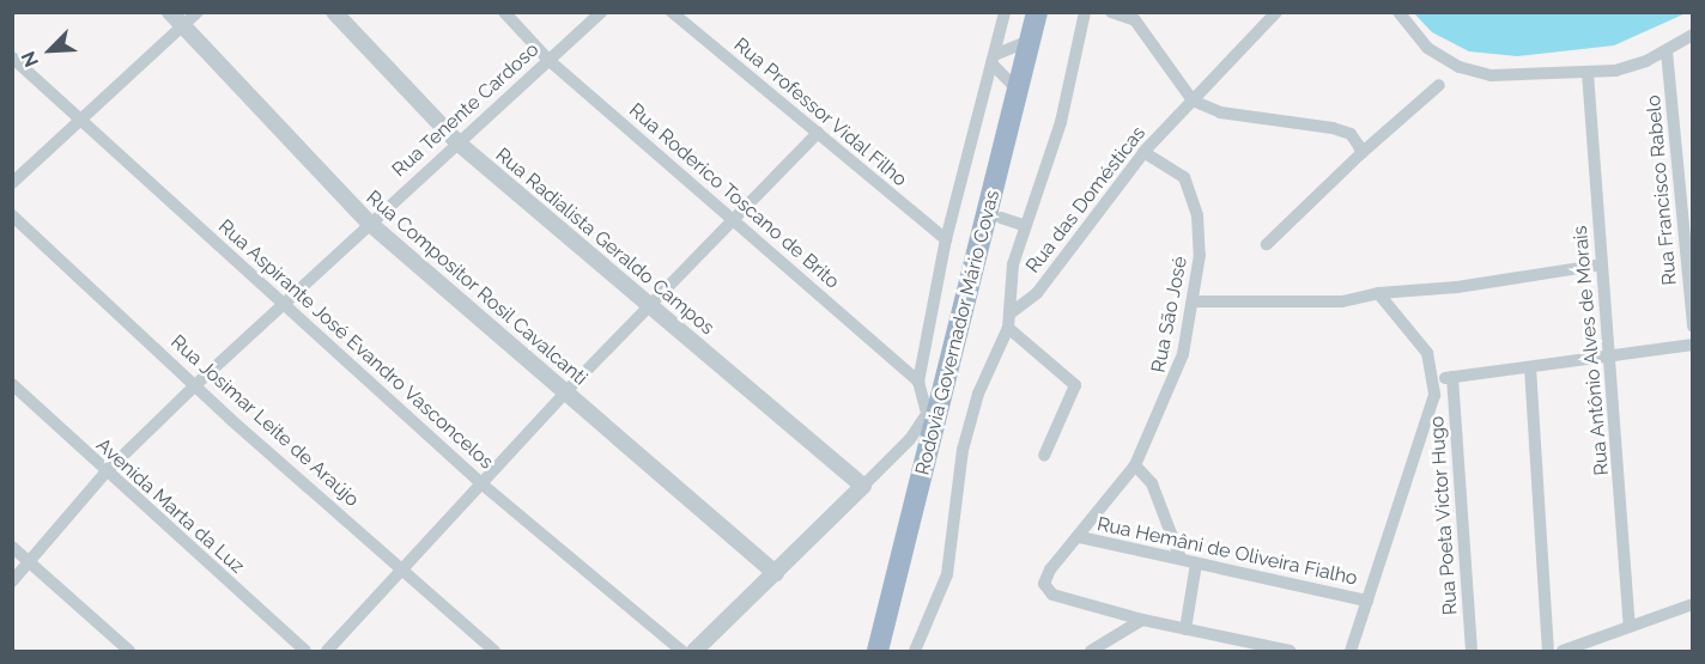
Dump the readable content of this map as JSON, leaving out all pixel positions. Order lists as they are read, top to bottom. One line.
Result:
{"streets":{"highway":["Rodovia Governador Mário Covas"],"street":["Rua Tenente Cardoso","Rua Professor Vidal Filho","Rua Francisco Rabelo","Rua Roderico Toscano de Brito","Rua das Domésticas","Rua Radialista Geraldo Campos","Rua Compositor Rosil Cavalcanti","Rua São José","Rua Aspirante José Evandro Vasconcelos","Rua Antônio Alves de Morais","Rua Josimar Leite de Araújo","Avenida Marta da Luz","Rua Poeta Victor Hugo","Rua Hemâni de Oliveira Fialho"]},"crossings":[["Rua Tenente Cardoso","Rua Roderico Toscano de Brito"],["Rua Tenente Cardoso","Rua Radialista Geraldo Campos"],["Rua Tenente Cardoso","Rua Compositor Rosil Cavalcanti"],["Rua Tenente Cardoso","Rua Aspirante José Evandro Vasconcelos"],["Rua Tenente Cardoso","Rua Josimar Leite de Araújo"],["Rua Tenente Cardoso","Avenida Marta da Luz"],["Rua das Domésticas","Rua São José"],["Rua São José","Rua Hemâni de Oliveira Fialho"]],"north":"bottom left"}
